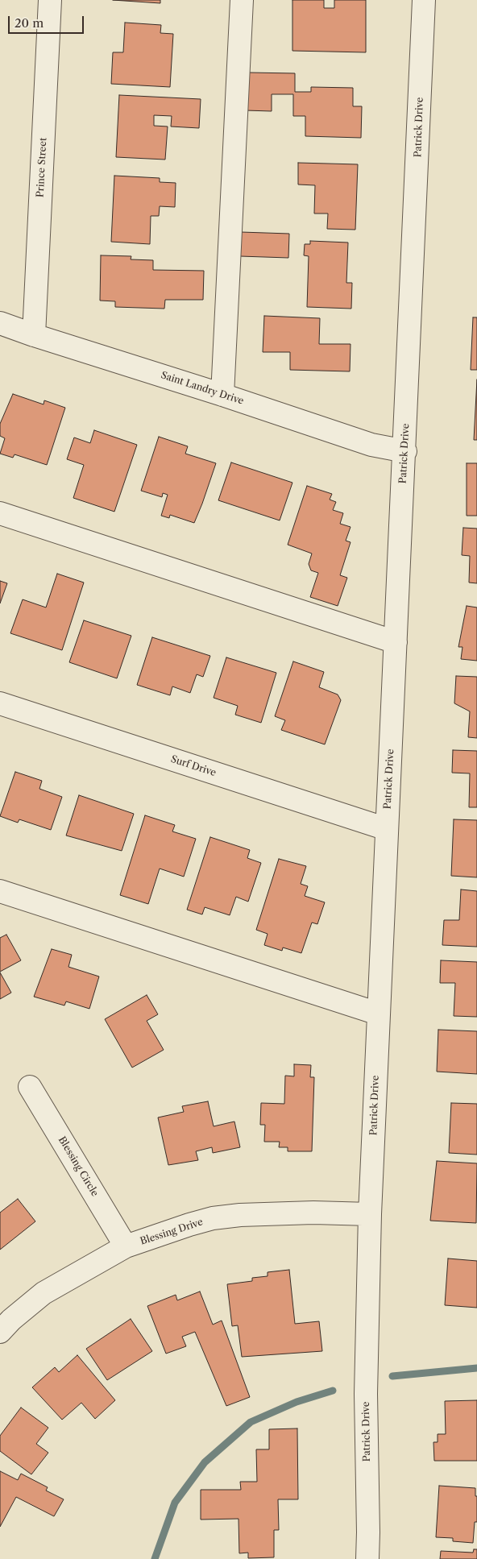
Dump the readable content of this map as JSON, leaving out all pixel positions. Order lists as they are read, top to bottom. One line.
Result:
{"streets":{"street":["Patrick Drive","Prince Street","Saint Landry Drive","Surf Drive","Blessing Circle","Blessing Drive"]},"crossings":[["Patrick Drive","Saint Landry Drive"],["Patrick Drive","Surf Drive"],["Patrick Drive","Blessing Drive"],["Prince Street","Saint Landry Drive"],["Blessing Circle","Blessing Drive"]],"scale_bar":"20 m"}
